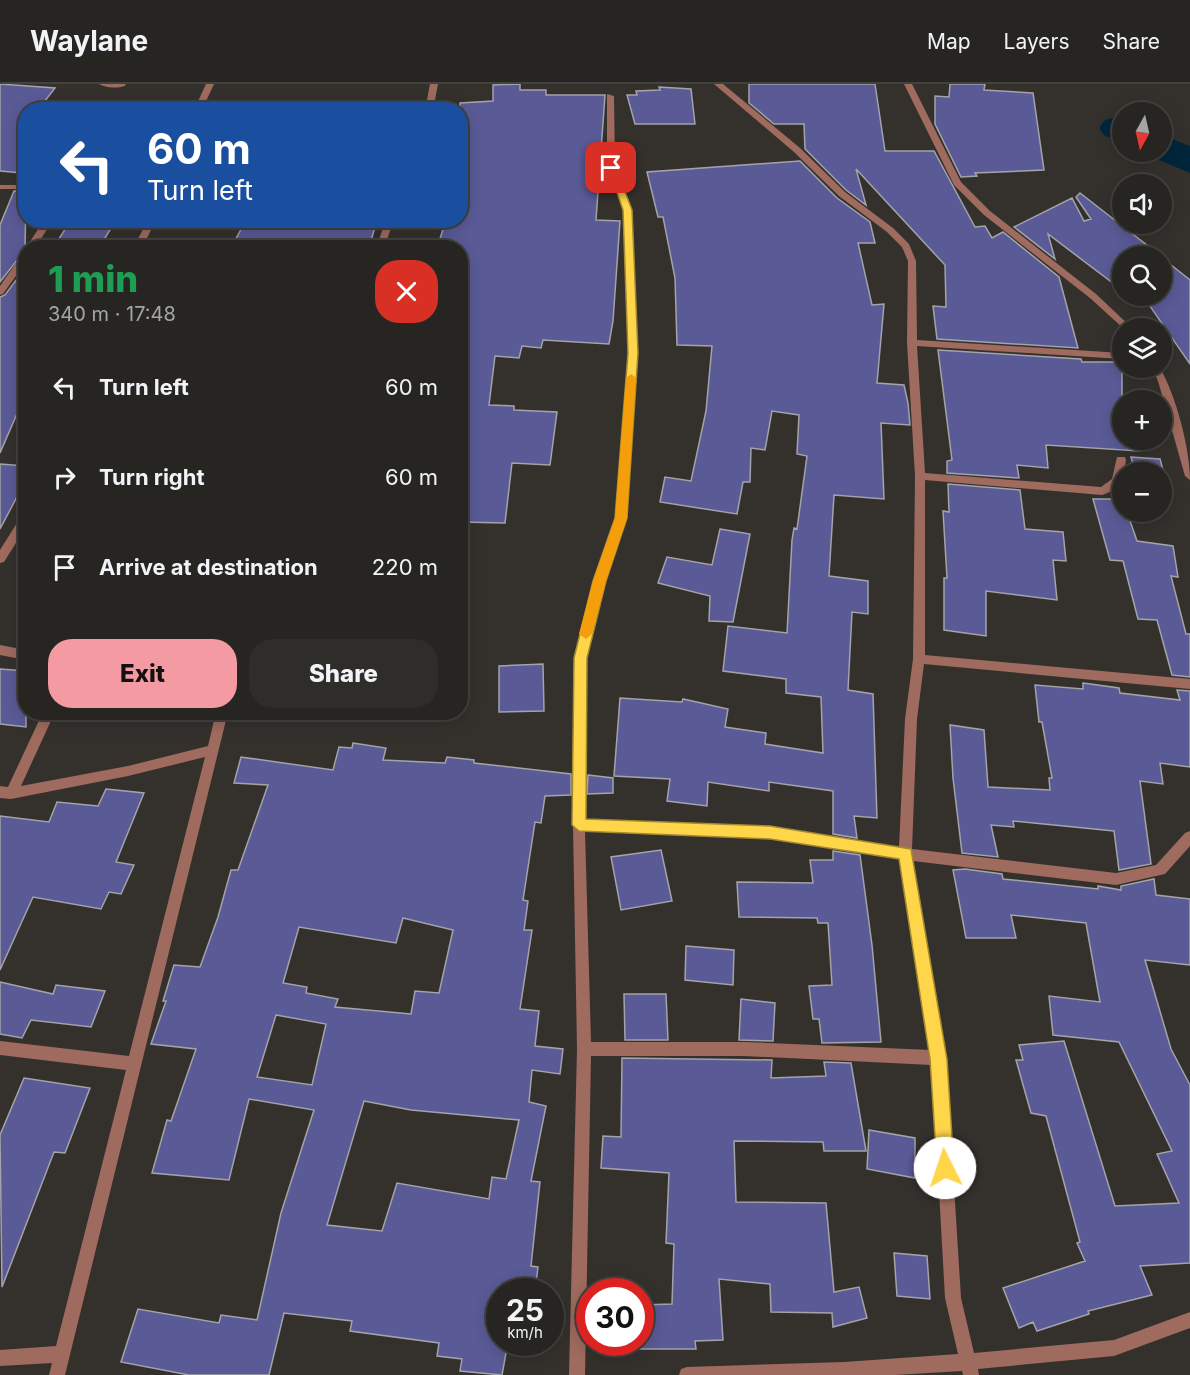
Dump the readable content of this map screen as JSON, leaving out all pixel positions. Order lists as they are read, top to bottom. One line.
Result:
{"north":"bottom","page":{"header":"Waylane","nav":["Map","Layers","Share"],"map_buttons":["+","−"],"turn":["60 m","Turn left"],"heading":["1 min","340 m · 17:48"],"list":[{"name":"Turn left","value":"60 m"},{"name":"Turn right","value":"60 m"},{"name":"Arrive at destination","value":"220 m"}],"buttons":["Exit","Share"],"speed":"25 km/h","limit":"30"}}
